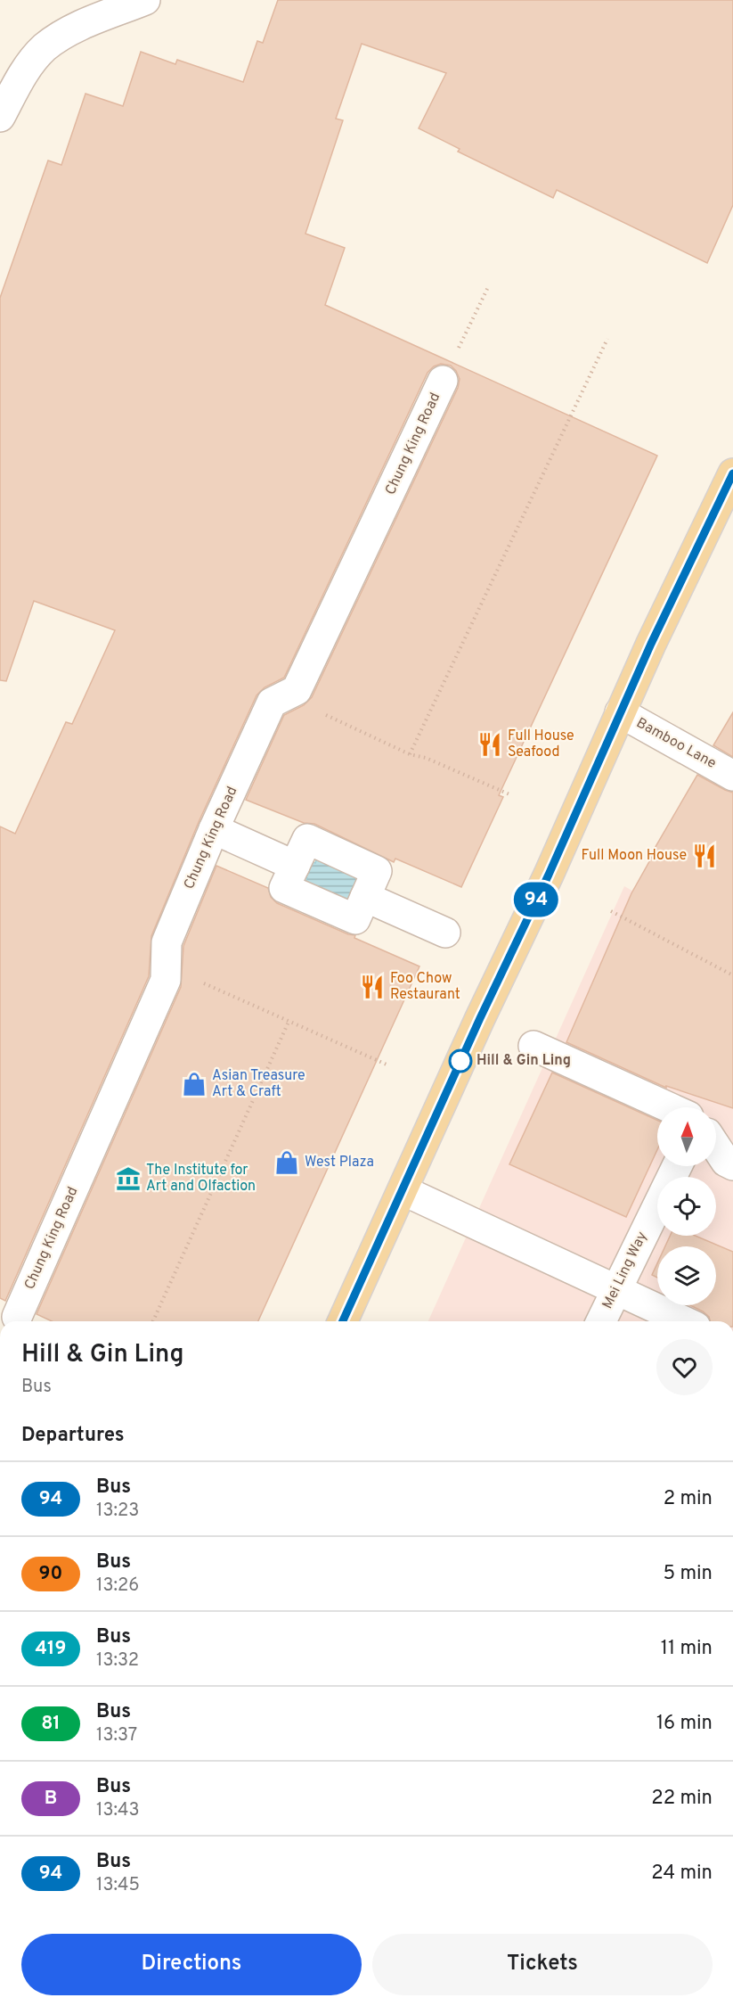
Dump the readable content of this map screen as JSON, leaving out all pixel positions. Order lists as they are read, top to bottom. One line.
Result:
{"streets":{"street":["Chung King Road","Bamboo Lane","Mei Ling Way"]},"places":{"restaurant":["Full House Seafood","Full Moon House","Foo Chow Restaurant"],"other":["Hill & Gin Ling"],"shop":["Asian Treasure Art & Craft","West Plaza"],"museum":["The Institute for Art and Olfaction"]},"lines":["bus line 94"],"north":"top","page":{"on_map":"94","heading":[["Hill & Gin Ling","Bus"],"Departures"],"list":[{"mark":"94","name":"Bus","note":"13:23","value":"2 min"},{"mark":"90","name":"Bus","note":"13:26","value":"5 min"},{"mark":"419","name":"Bus","note":"13:32","value":"11 min"},{"mark":"81","name":"Bus","note":"13:37","value":"16 min"},{"mark":"B","name":"Bus","note":"13:43","value":"22 min"},{"mark":"94","name":"Bus","note":"13:45","value":"24 min"}],"buttons":["Directions","Tickets"]}}
